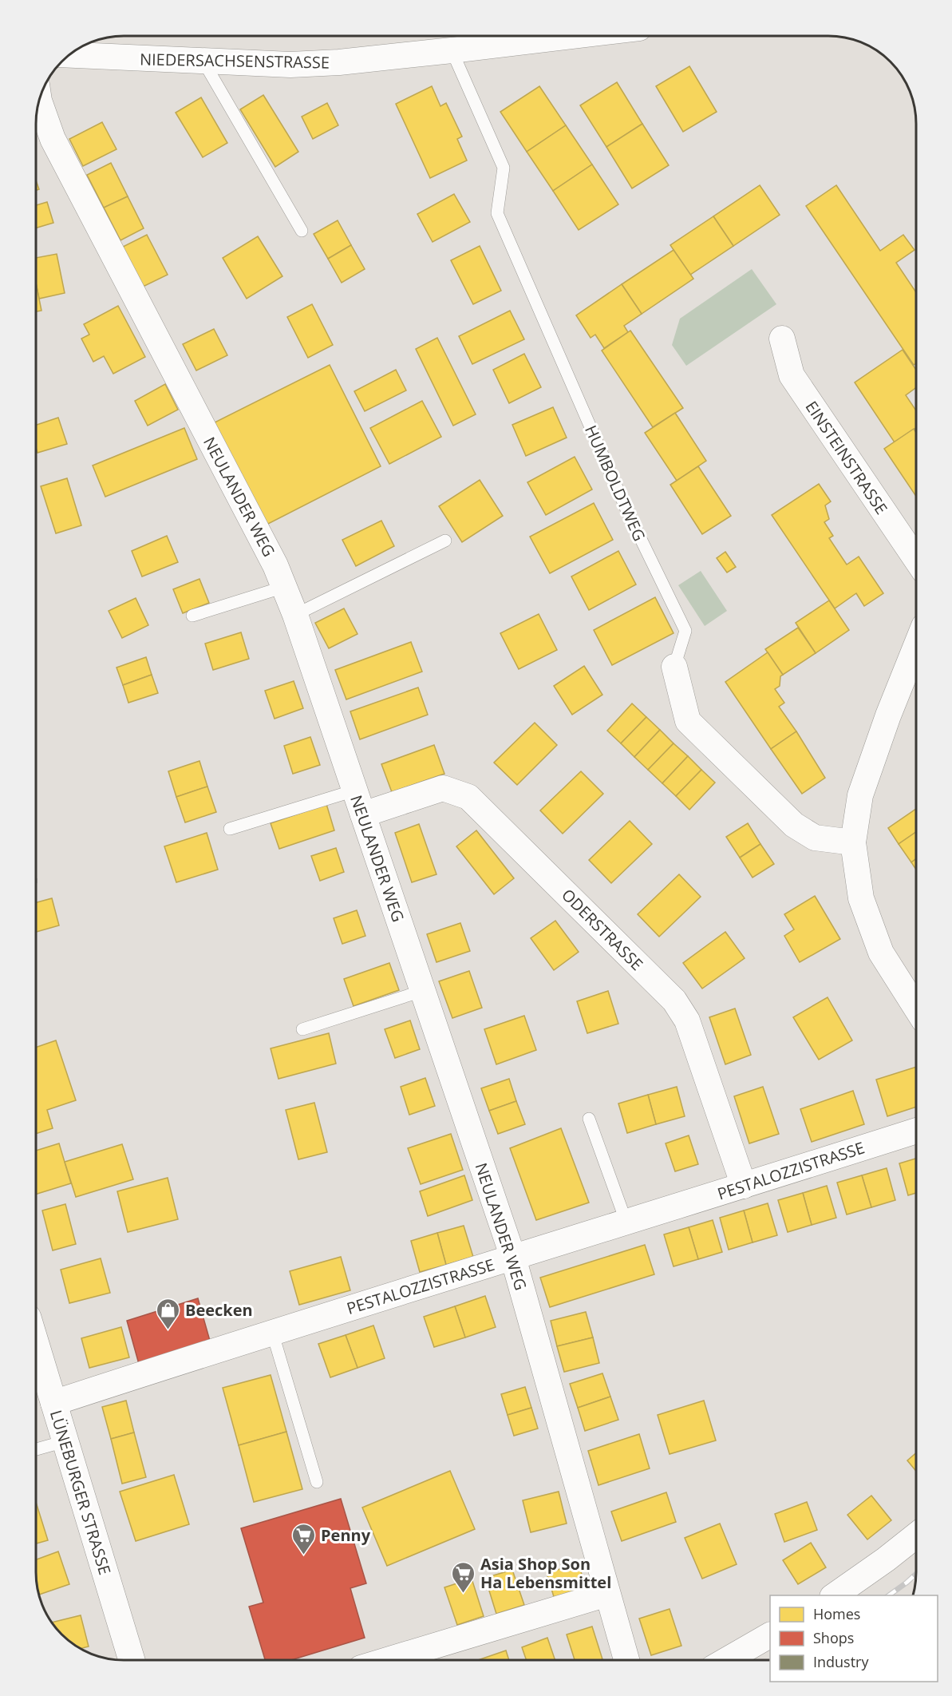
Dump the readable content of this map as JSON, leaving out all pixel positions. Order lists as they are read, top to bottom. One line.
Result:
{"streets":{"main road":["LÜNEBURGER STRASSE"],"street":["NIEDERSACHSENSTRASSE","EINSTEINSTRASSE","HUMBOLDTWEG","NEULANDER WEG","ODERSTRASSE","PESTALOZZISTRASSE"]},"crossings":[["NIEDERSACHSENSTRASSE","HUMBOLDTWEG"],["NEULANDER WEG","ODERSTRASSE"],["NEULANDER WEG","PESTALOZZISTRASSE"],["ODERSTRASSE","PESTALOZZISTRASSE"],["PESTALOZZISTRASSE","LÜNEBURGER STRASSE"]],"places":{"shop":["Beecken"],"supermarket":["Penny","Asia Shop Son Ha Lebensmittel"]},"legend":["Homes","Shops","Industry"]}
